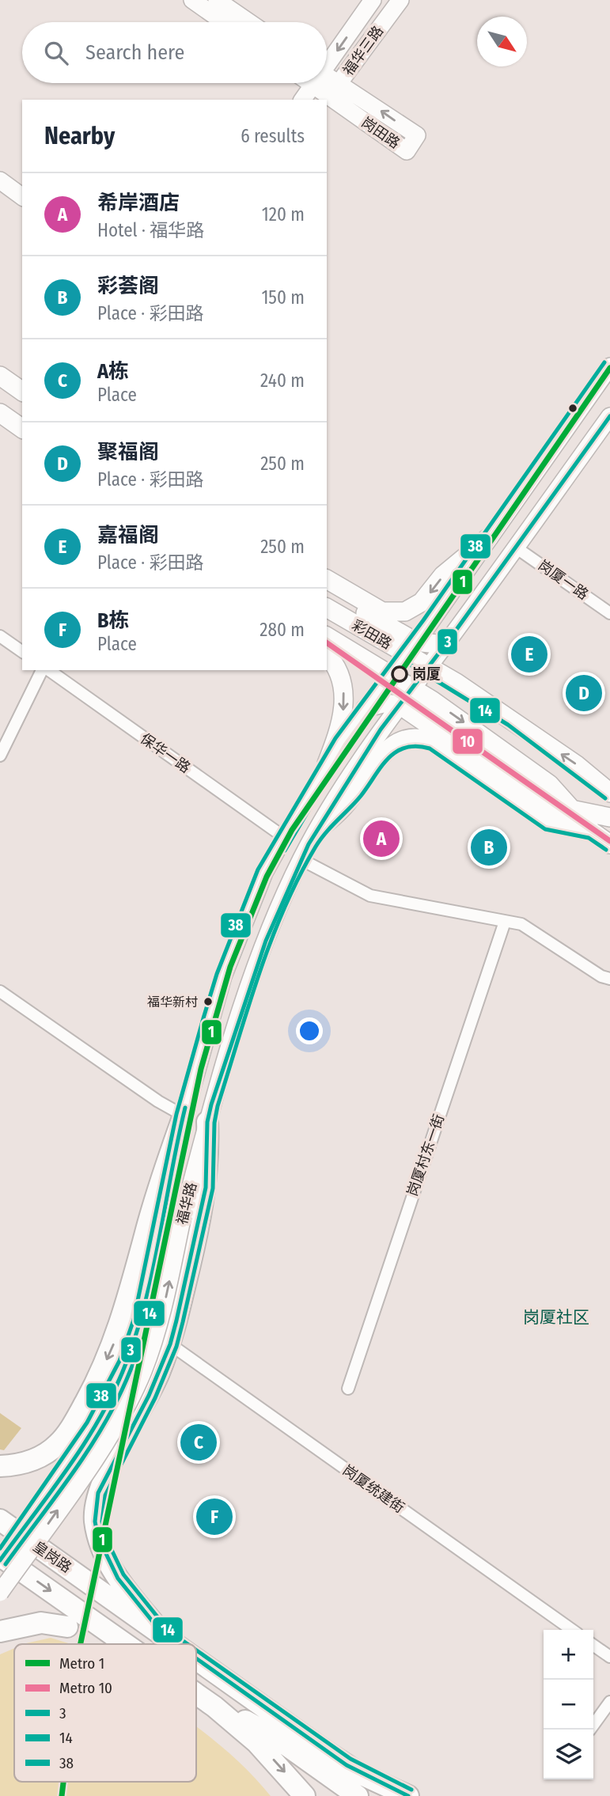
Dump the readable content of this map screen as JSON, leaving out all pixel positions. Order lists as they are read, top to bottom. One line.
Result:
{"streets":{"highway":["皇岗路"],"main road":["福华三路","岗田路","彩田路","福华路"],"street":["岗厦一路","保华一路","岗厦村东一街","岗厦统建街"]},"crossings":[["福华三路","岗田路"],["岗厦一路","福华路"],["彩田路","福华路"],["保华一路","福华路"]],"districts":["岗厦社区"],"places":["岗厦","福华新村"],"lines":["transit line 38","transit line 3","metro line 1","metro line 10","transit line 14"],"legend":["Metro 1","Metro 10","3","14","38"],"north":"bottom right","page":{"search":"Search here","heading":["Nearby","6 results"],"list":[{"mark":"A","name":"希岸酒店","note":"Hotel · 福华路","value":"120 m"},{"mark":"B","name":"彩荟阁","note":"Place · 彩田路","value":"150 m"},{"mark":"C","name":"A栋","note":"Place","value":"240 m"},{"mark":"D","name":"聚福阁","note":"Place · 彩田路","value":"250 m"},{"mark":"E","name":"嘉福阁","note":"Place · 彩田路","value":"250 m"},{"mark":"F","name":"B栋","note":"Place","value":"280 m"}],"pins":["E","D","A","B","C","F"],"map_buttons":["+","−"]}}
